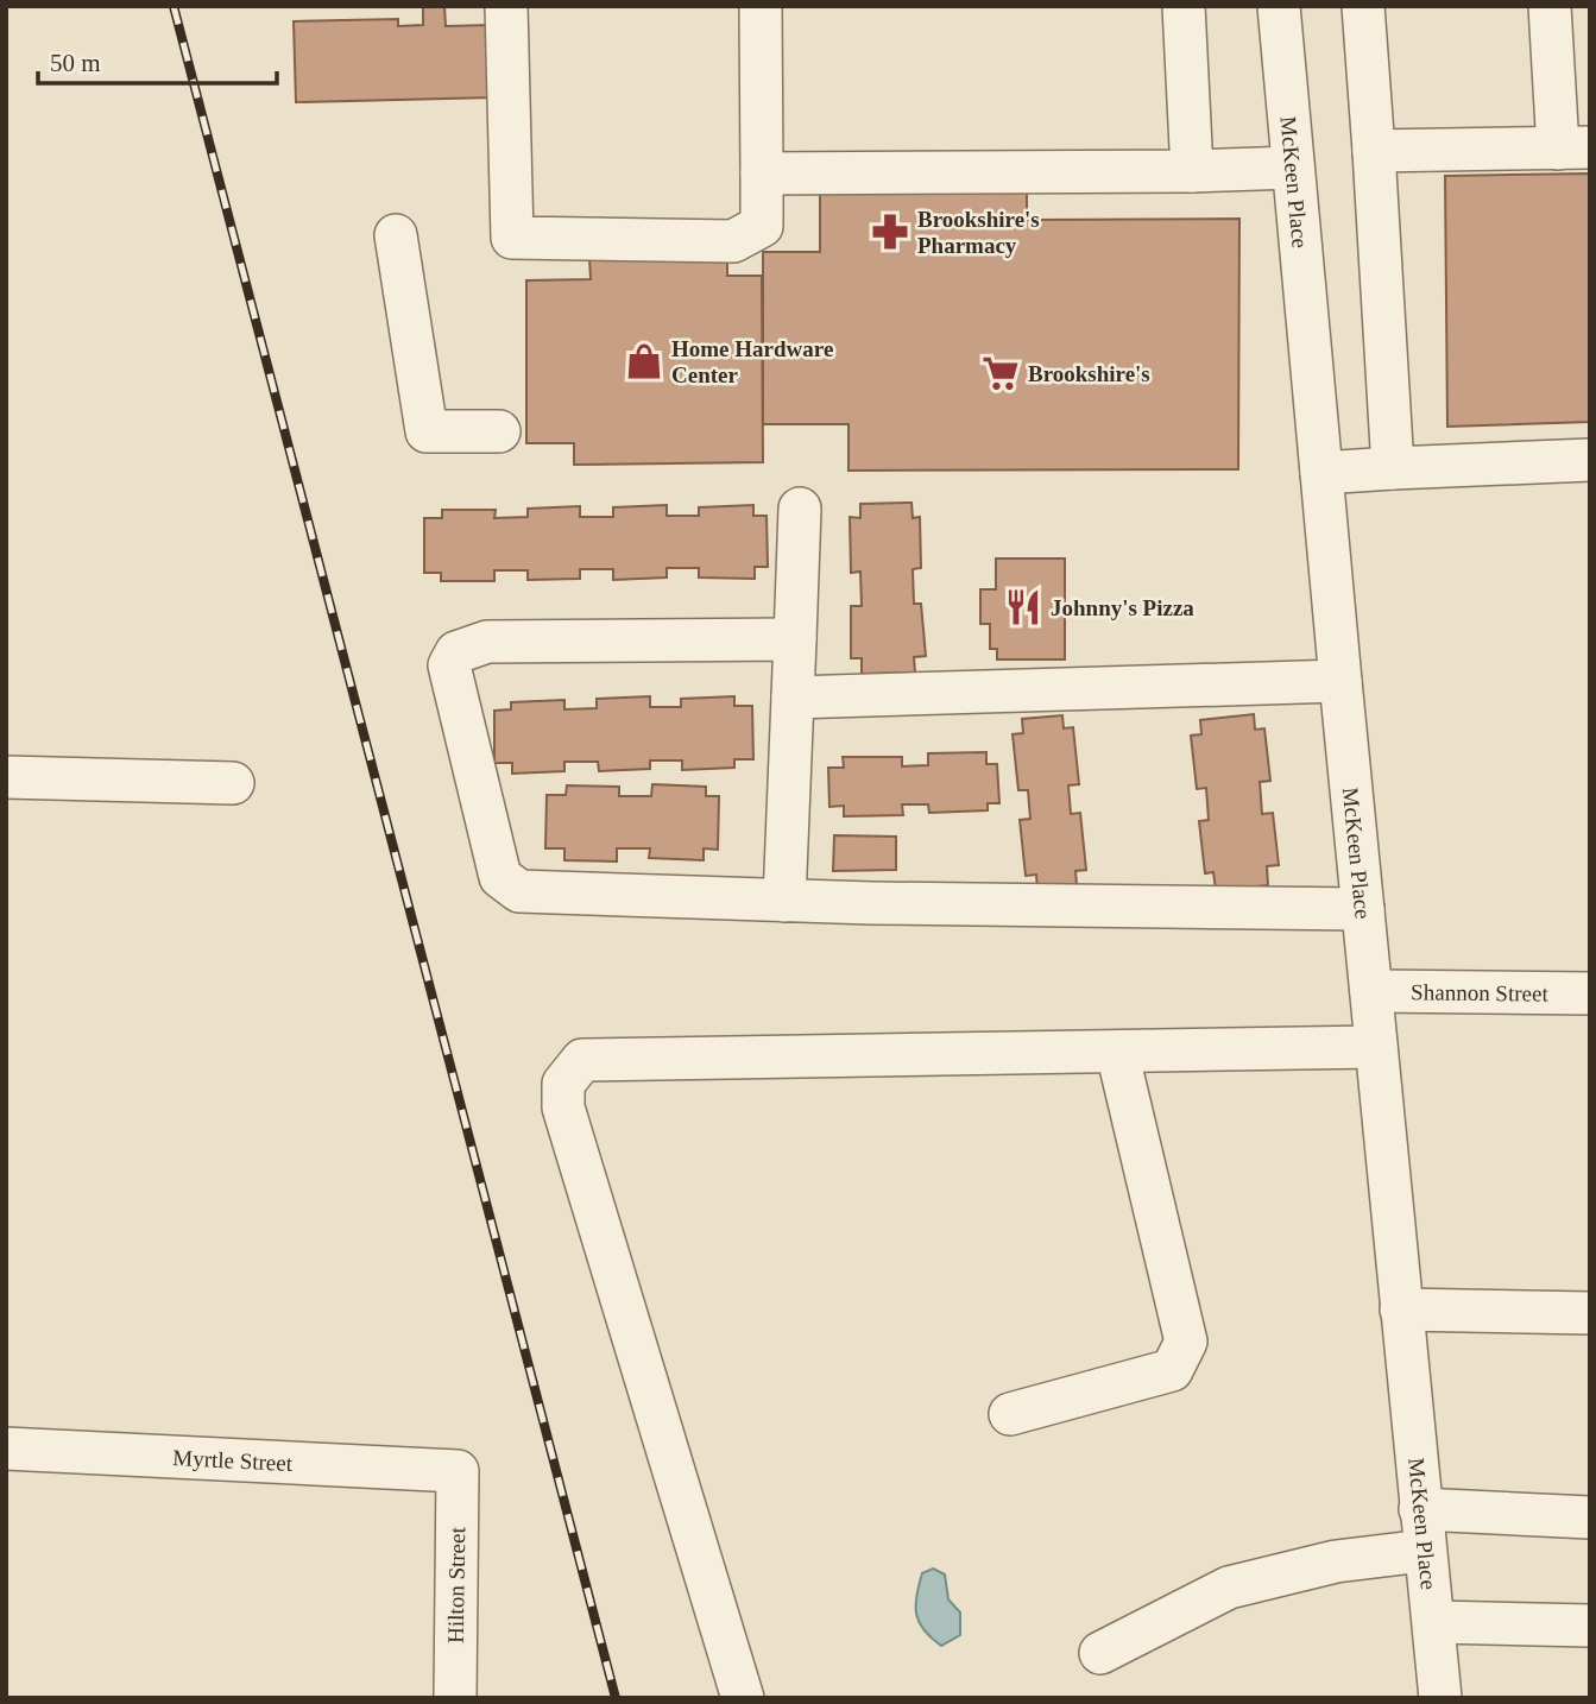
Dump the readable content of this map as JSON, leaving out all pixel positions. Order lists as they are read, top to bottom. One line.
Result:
{"streets":{"street":["McKeen Place","Shannon Street","Myrtle Street","Hilton Street"]},"crossings":[["McKeen Place","Shannon Street"],["Myrtle Street","Hilton Street"]],"places":{"pharmacy":["Brookshire's Pharmacy"],"shop":["Home Hardware Center"],"supermarket":["Brookshire's"],"restaurant":["Johnny's Pizza"]},"scale_bar":"50 m"}
